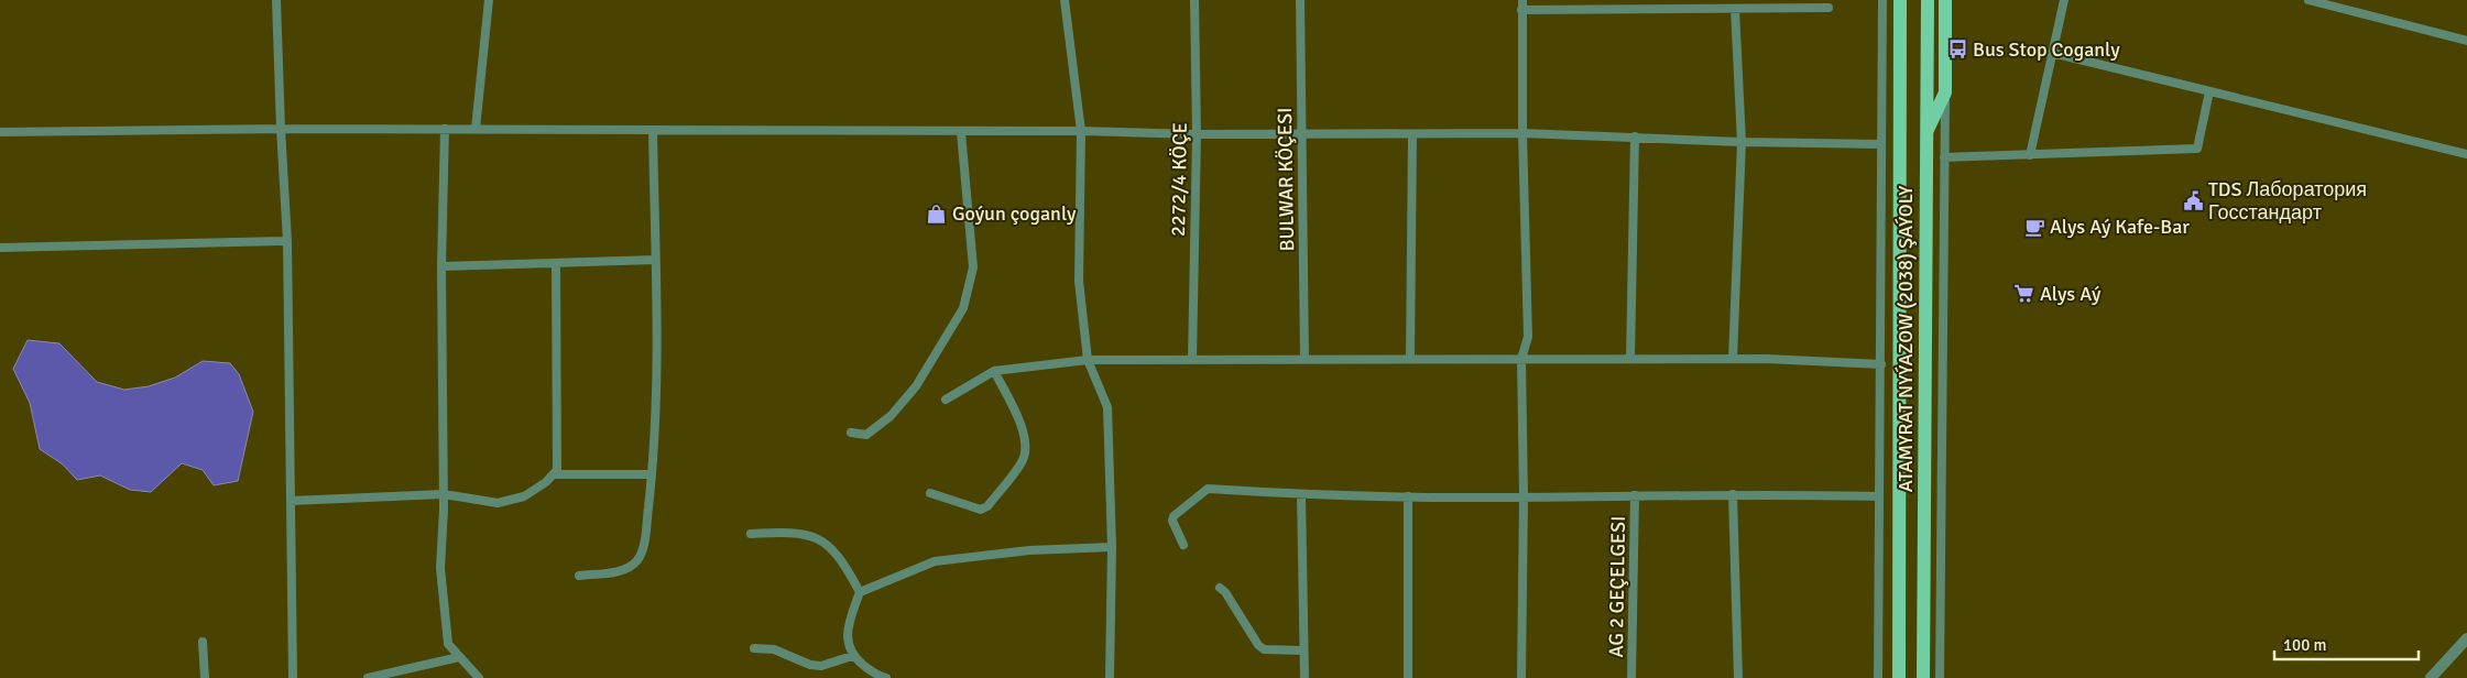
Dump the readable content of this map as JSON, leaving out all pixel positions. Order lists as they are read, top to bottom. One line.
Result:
{"streets":{"main road":["ATAMYRAT NYÝAZOW (2038) ŞAÝOLY"],"street":["2272/4 KÖÇE","BULWAR KÖÇESI","AG 2 GEÇELGESI"]},"places":{"bus stop":["Bus Stop Coganly"],"public building":["TDS Лаборатория Госстандарт"],"shop":["Goýun çoganly"],"cafe":["Alys Aý Kafe-Bar"],"supermarket":["Alys Aý"]},"scale_bar":"100 m"}
